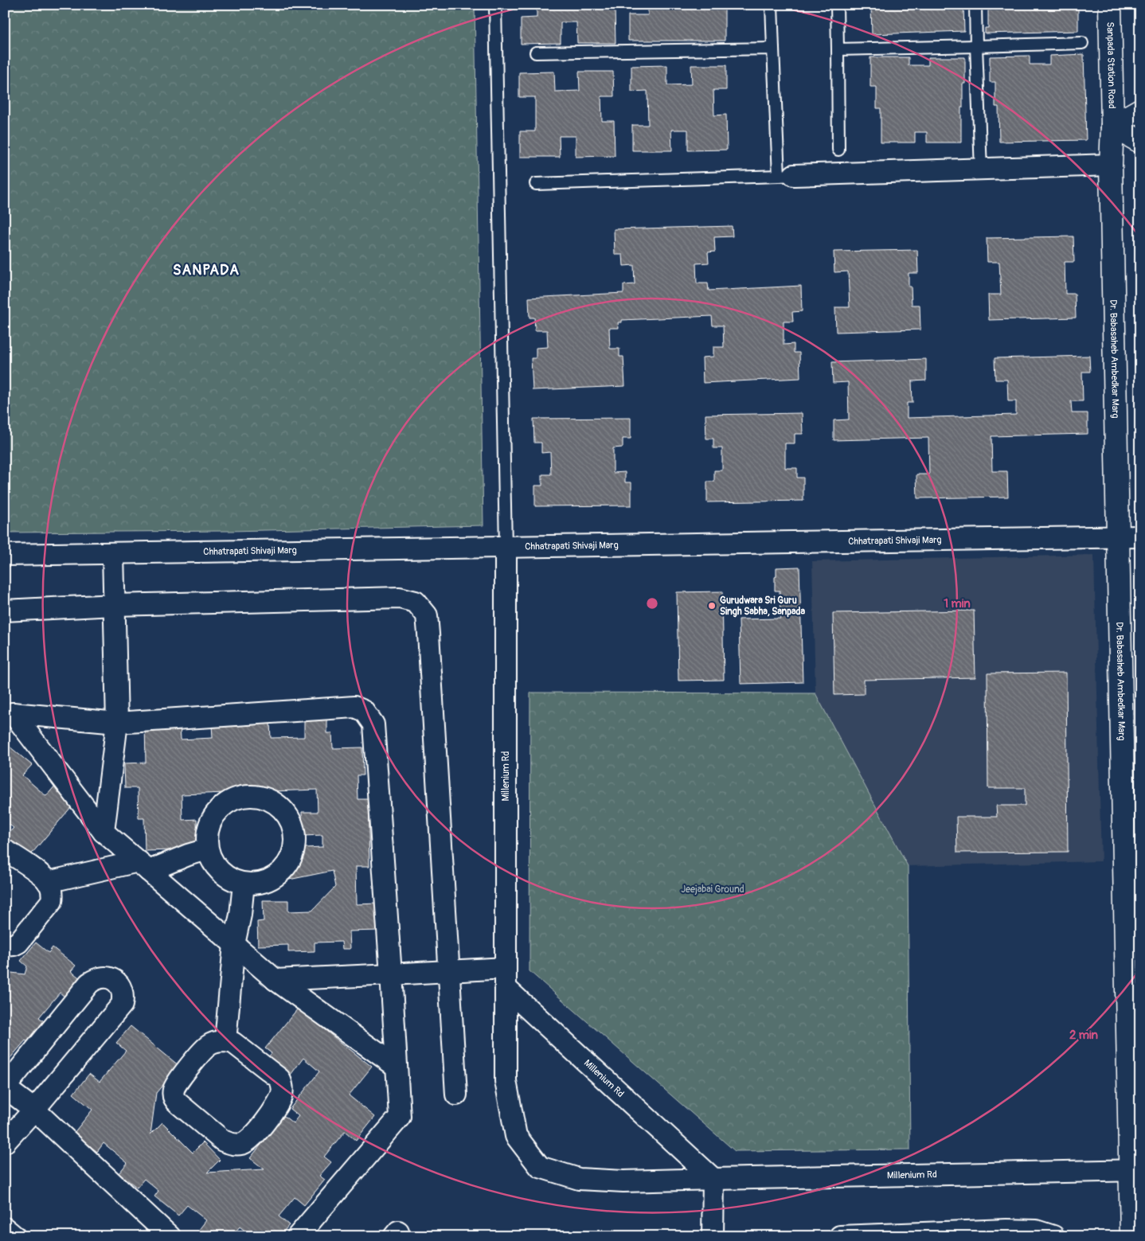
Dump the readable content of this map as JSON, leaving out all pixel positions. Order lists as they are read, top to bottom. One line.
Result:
{"streets":{"main road":["Sanpada Station Road","Dr. Babasaheb Ambedkar Marg"],"street":["Chhatrapati Shivaji Marg","Millenium Rd"]},"crossings":[["Sanpada Station Road","Dr. Babasaheb Ambedkar Marg"],["Dr. Babasaheb Ambedkar Marg","Chhatrapati Shivaji Marg"],["Dr. Babasaheb Ambedkar Marg","Millenium Rd"],["Chhatrapati Shivaji Marg","Millenium Rd"]],"districts":["SANPADA"],"parks":["Jeejabai Ground"],"places":["Gurudwara Sri Guru Singh Sabha, Sanpada"],"rings":["1 min","2 min"]}
